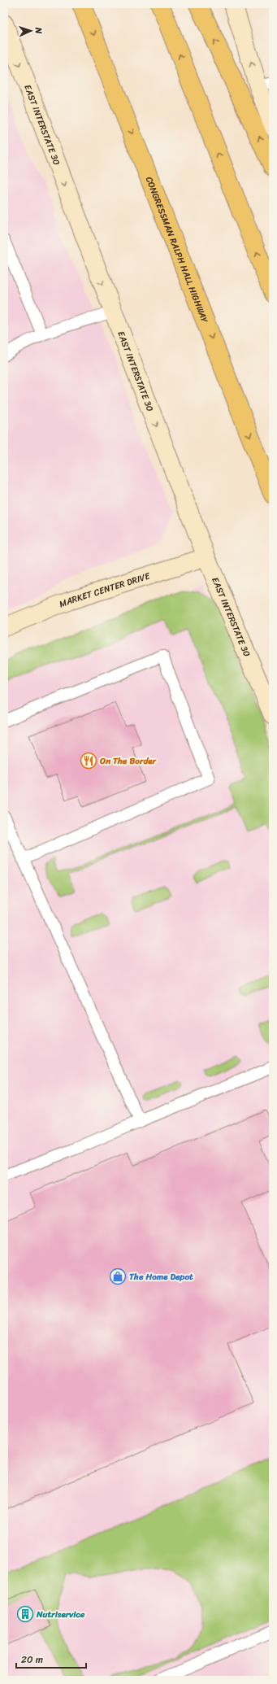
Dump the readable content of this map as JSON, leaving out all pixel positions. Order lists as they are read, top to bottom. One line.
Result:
{"streets":{"highway":["CONGRESSMAN RALPH HALL HIGHWAY"],"main road":["EAST INTERSTATE 30","MARKET CENTER DRIVE"]},"crossings":[["EAST INTERSTATE 30","MARKET CENTER DRIVE"]],"one_way":["EAST INTERSTATE 30"],"places":{"restaurant":["On The Border"],"shop":["The Home Depot"],"building":["Nutriservice"]},"scale_bar":"20 m","north":"right"}
